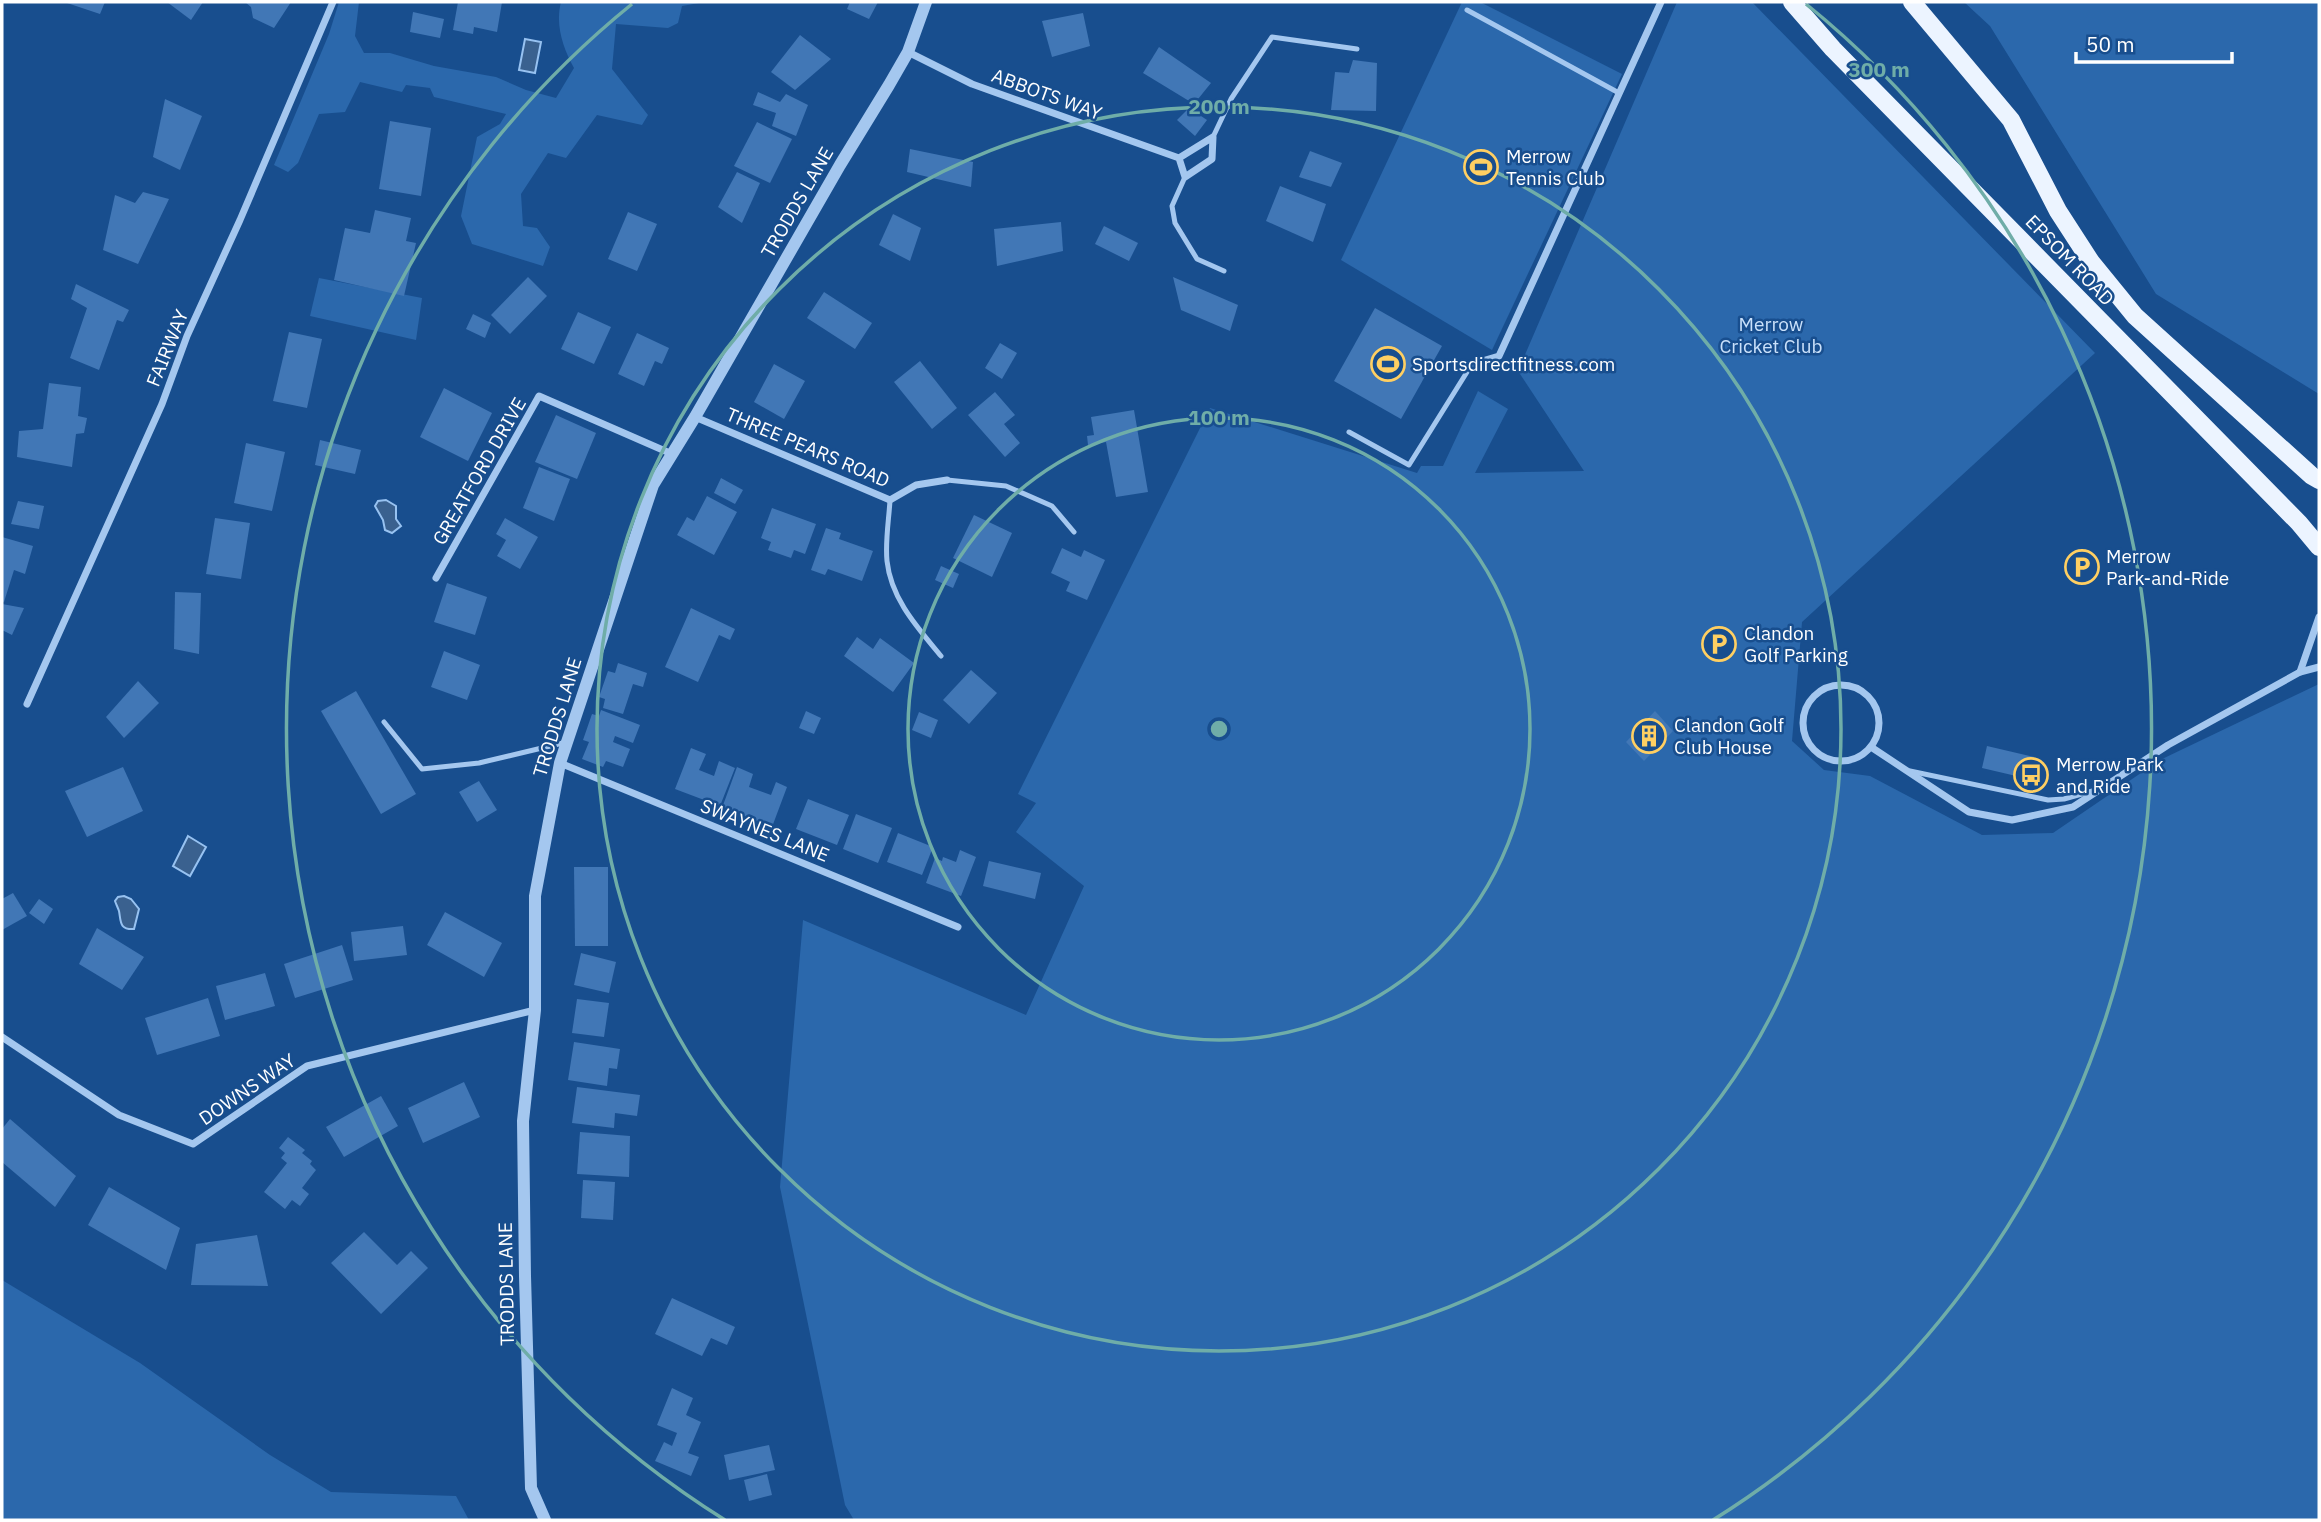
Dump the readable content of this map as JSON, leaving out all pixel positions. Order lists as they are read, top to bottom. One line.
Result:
{"streets":{"main road":["EPSOM ROAD"],"street":["ABBOTS WAY","TRODDS LANE","FAIRWAY","THREE PEARS ROAD","GREATFORD DRIVE","SWAYNES LANE","DOWNS WAY"]},"crossings":[["ABBOTS WAY","TRODDS LANE"],["TRODDS LANE","THREE PEARS ROAD"],["TRODDS LANE","GREATFORD DRIVE"],["TRODDS LANE","SWAYNES LANE"],["TRODDS LANE","DOWNS WAY"]],"parks":["Merrow Cricket Club"],"places":{"sports":["Merrow Tennis Club","Sportsdirectfitness.com"],"parking":["Merrow Park-and-Ride","Clandon Golf Parking"],"building":["Clandon Golf Club House"],"bus stop":["Merrow Park and Ride"]},"scale_bar":"50 m","rings":["300 m","200 m","100 m"]}
